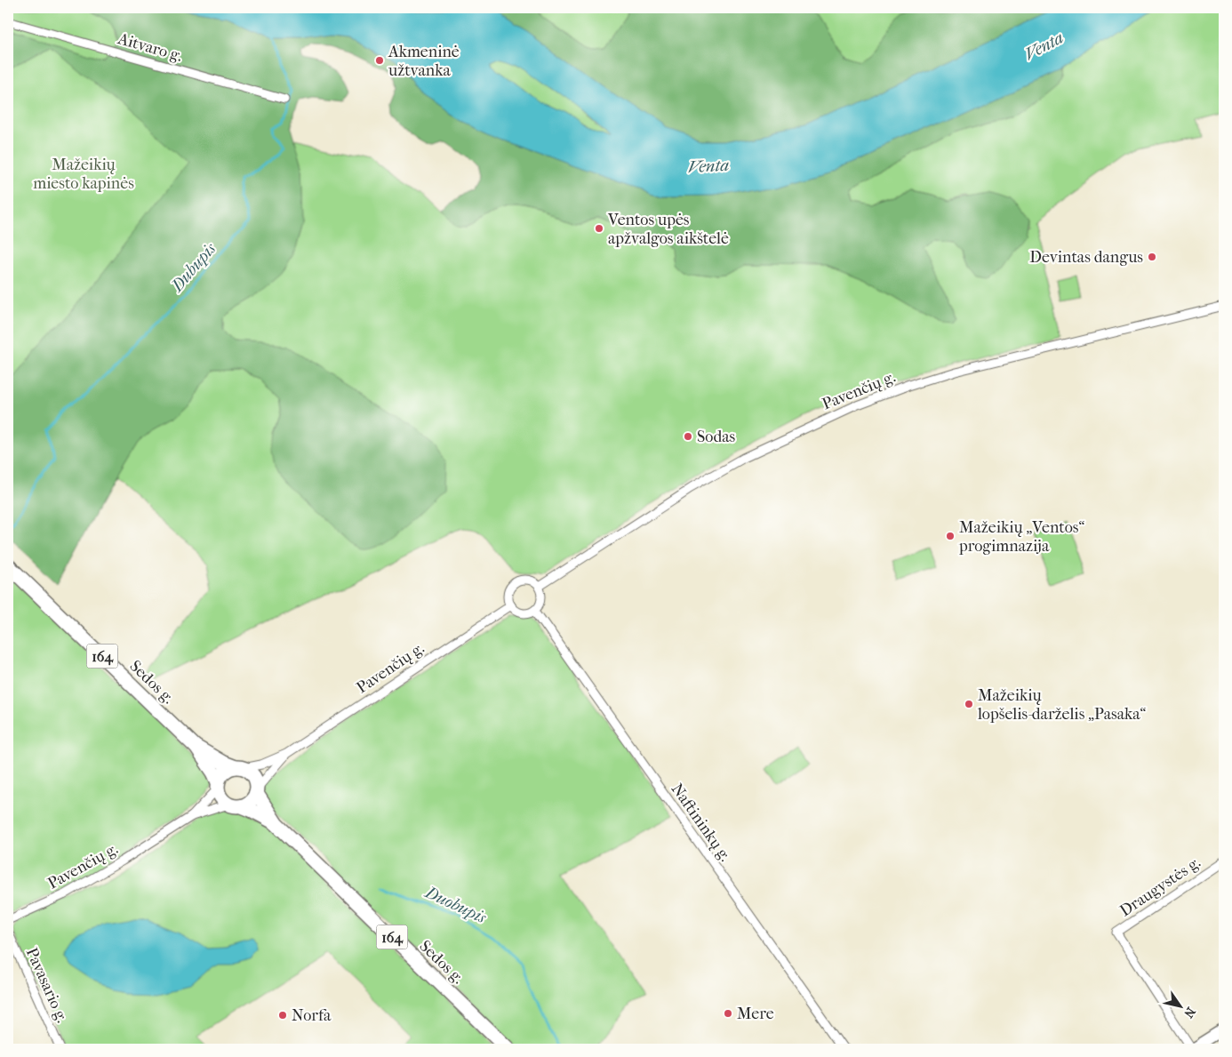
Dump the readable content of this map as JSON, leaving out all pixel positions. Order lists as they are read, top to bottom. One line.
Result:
{"streets":{"main road":["164","Sedos g."],"street":["Aitvaro g.","Pavenčių g.","Naftininkų g.","Draugystės g.","Pavasario g."]},"crossings":[["Pavenčių g.","164"],["Pavenčių g.","Sedos g."],["Pavenčių g.","Naftininkų g."],["164","Sedos g."]],"water":["Venta","Dubupis","Duobupis"],"parks":["Mažeikių miesto kapinės"],"places":["Akmeninė užtvanka","Ventos upės apžvalgos aikštelė","Devintas dangus","Sodas","Mažeikių „Ventos“ progimnazija","Mažeikių lopšelis-darželis „Pasaka“","Mere","Norfa"],"north":"bottom right"}
